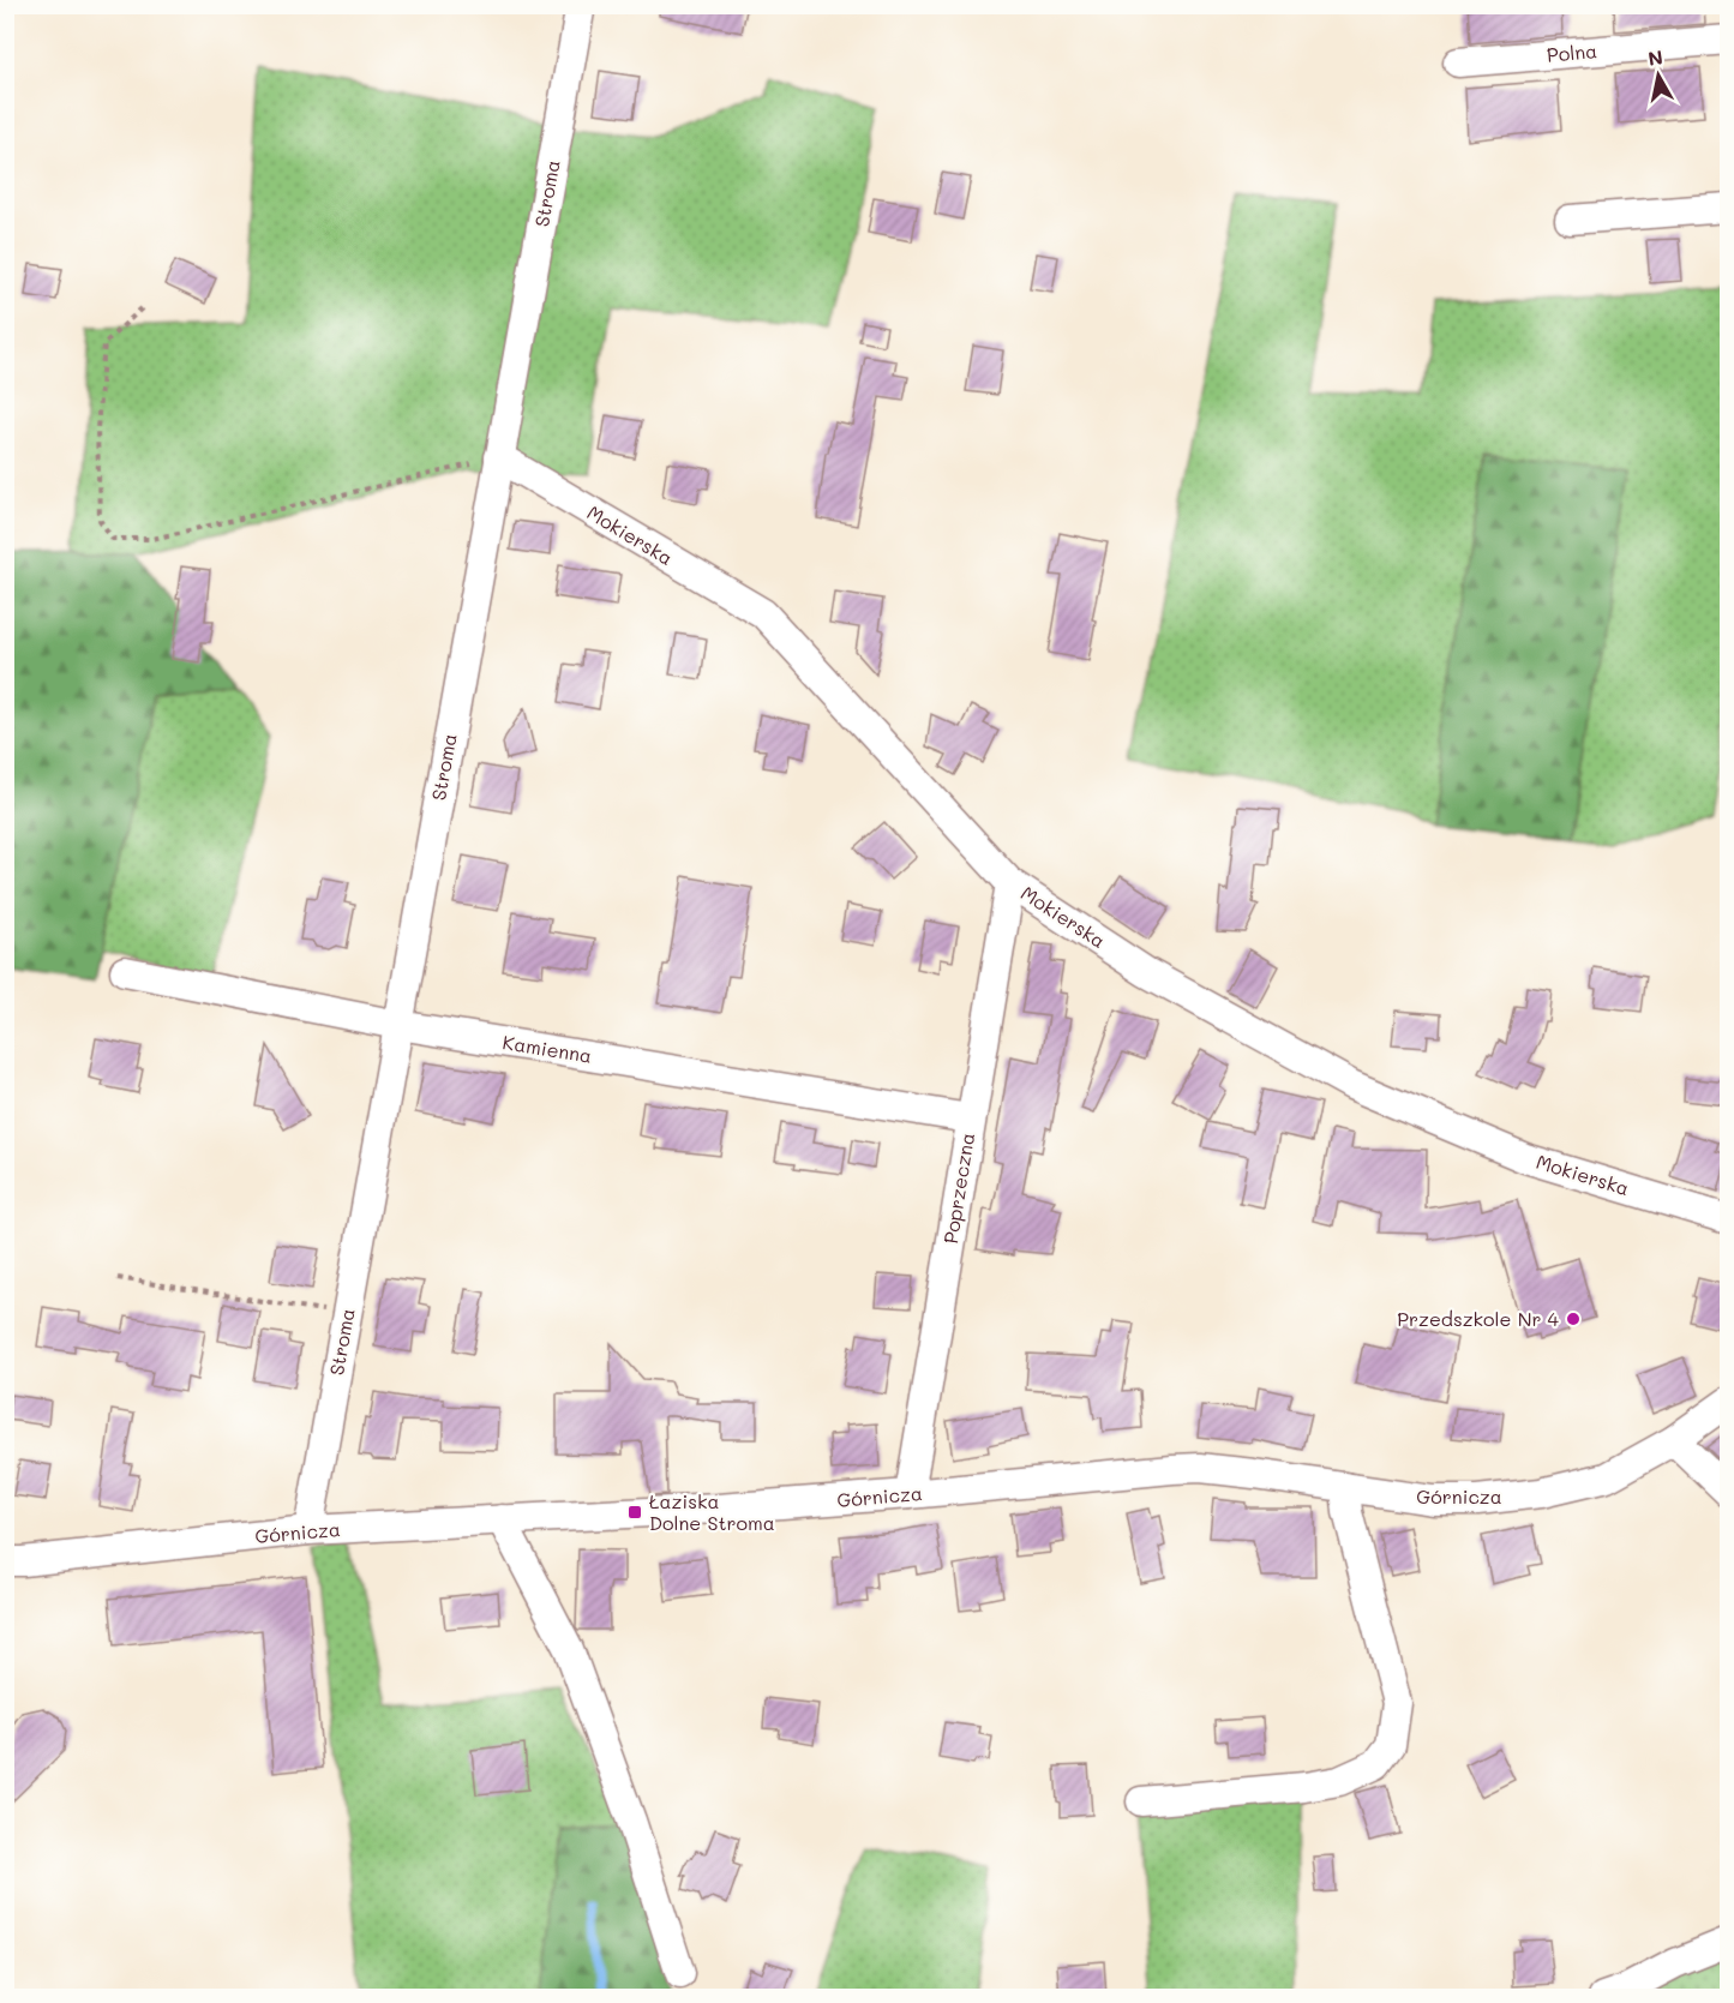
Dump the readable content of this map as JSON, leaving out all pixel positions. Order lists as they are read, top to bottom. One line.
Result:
{"streets":{"street":["Polna","Stroma","Mokierska","Kamienna","Poprzeczna","Górnicza"]},"crossings":[["Stroma","Mokierska"],["Stroma","Kamienna"],["Stroma","Górnicza"],["Mokierska","Poprzeczna"],["Kamienna","Poprzeczna"],["Poprzeczna","Górnicza"]],"places":{"other":["Przedszkole Nr 4"],"transit":["Łaziska Dolne Stroma"]},"north":"top"}
